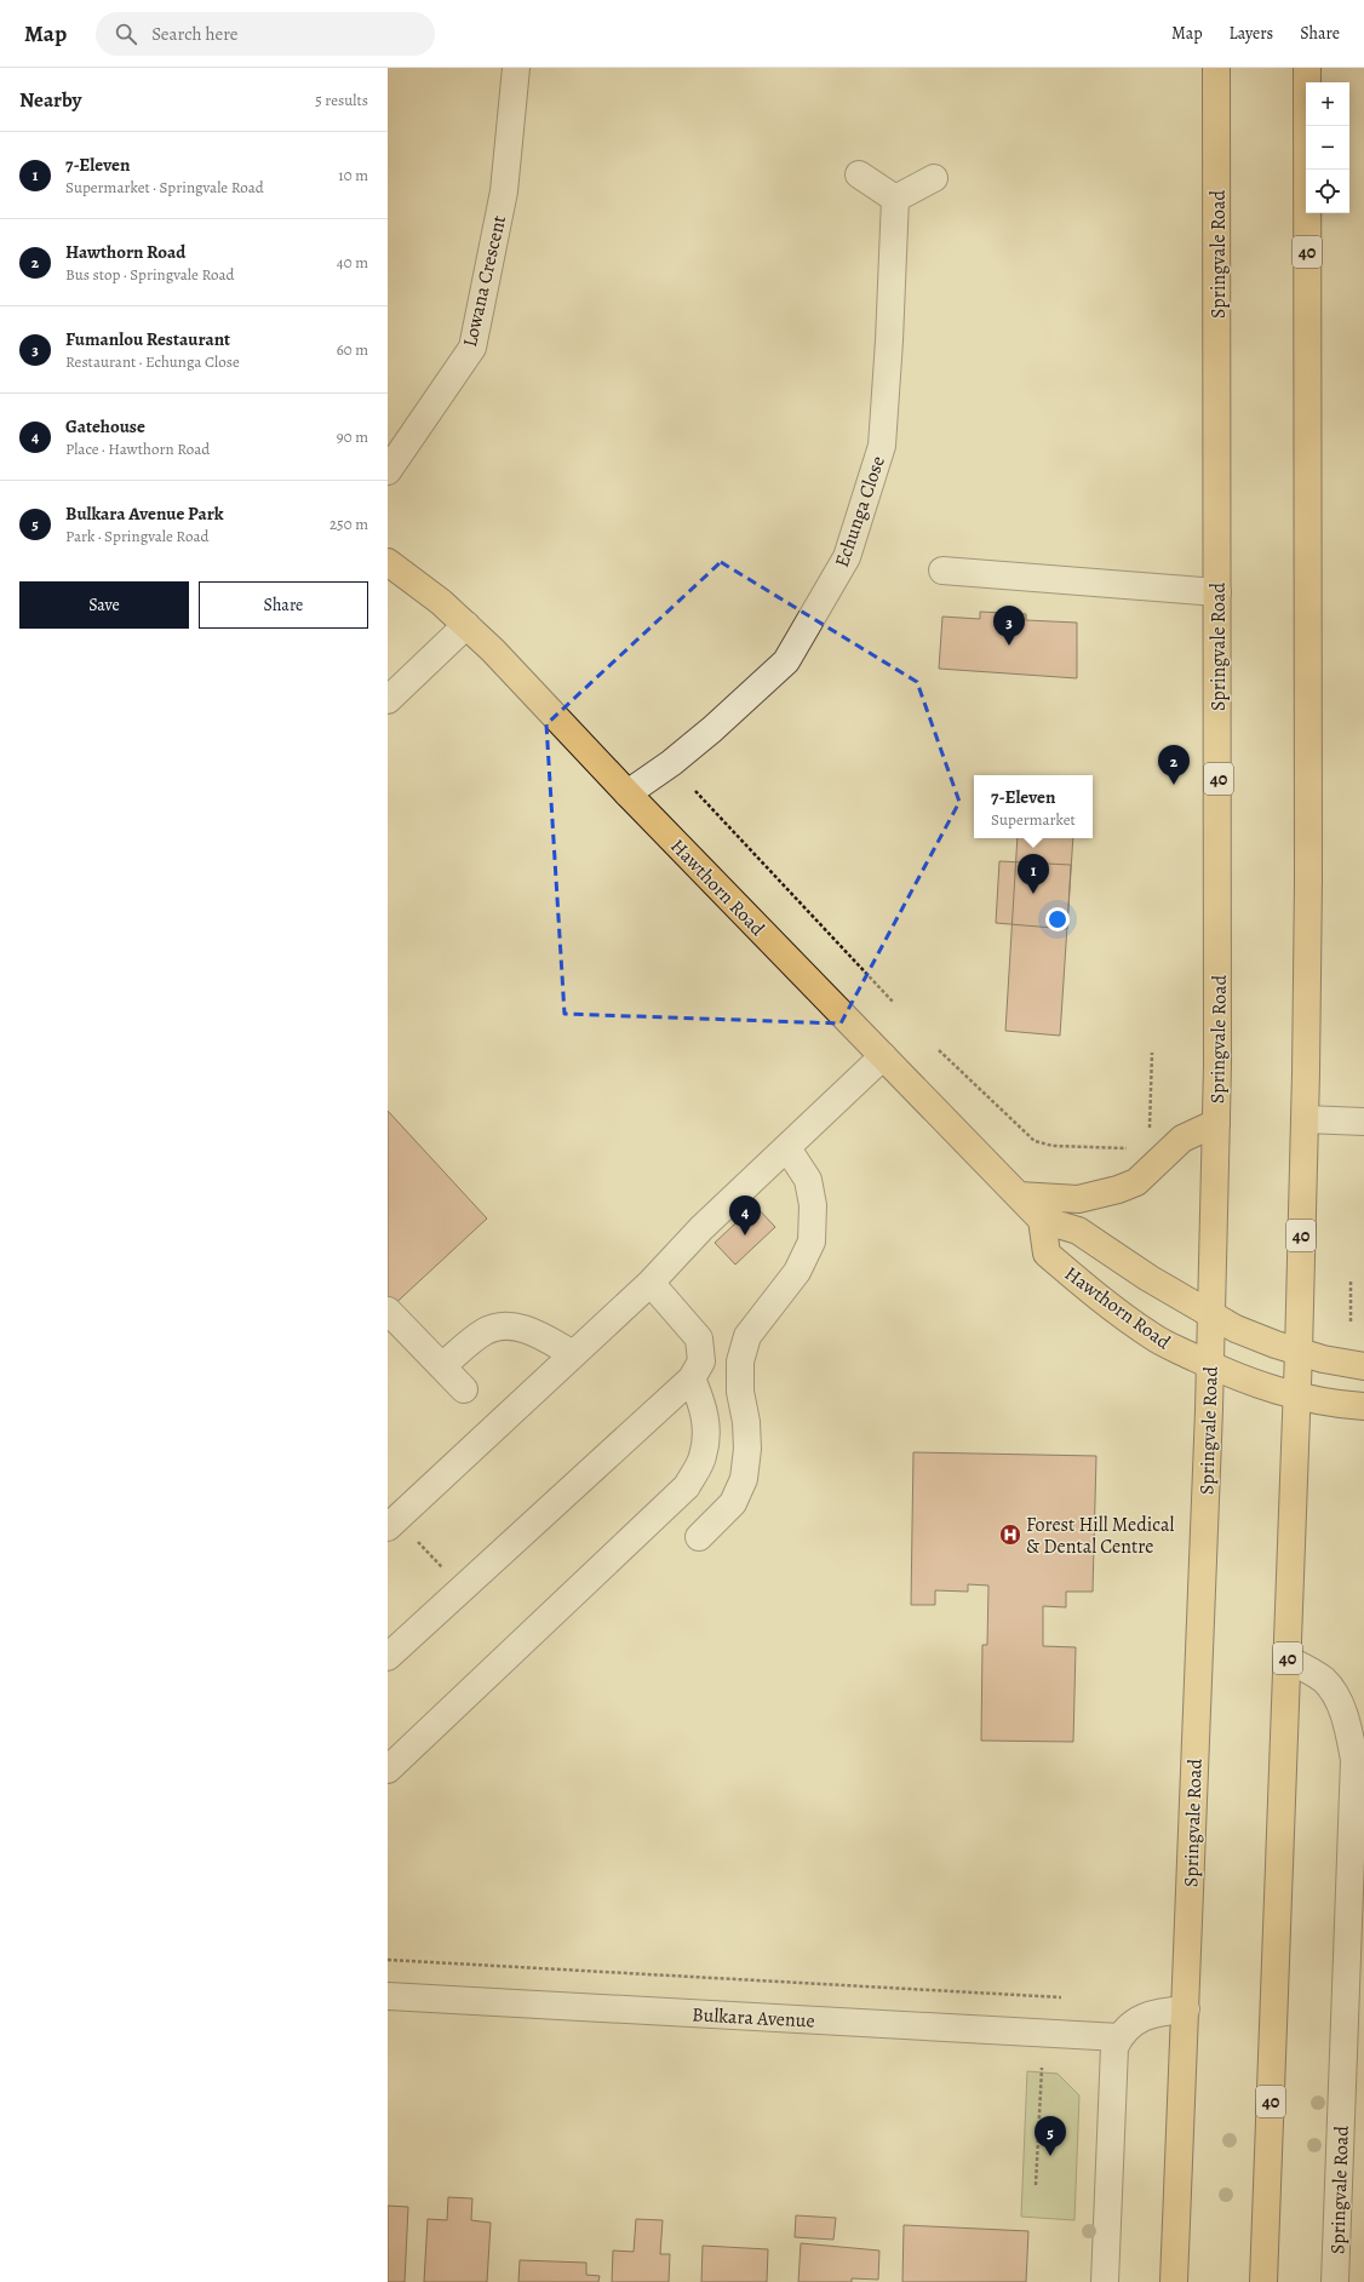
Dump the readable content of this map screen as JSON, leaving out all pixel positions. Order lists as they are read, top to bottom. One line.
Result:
{"streets":{"main road":["40","Springvale Road","Hawthorn Road"],"street":["Lowana Crescent","Echunga Close","Bulkara Avenue"]},"crossings":[["40","Springvale Road"],["40","Hawthorn Road"],["Springvale Road","Hawthorn Road"],["Echunga Close","Hawthorn Road"]],"places":{"hospital":["Forest Hill Medical & Dental Centre"]},"page":{"header":"Map","search":"Search here","nav":["Map","Layers","Share"],"heading":["Nearby","5 results"],"map_buttons":["+","−"],"list":[{"mark":"1","name":"7-Eleven","note":"Supermarket · Springvale Road","value":"10 m"},{"mark":"2","name":"Hawthorn Road","note":"Bus stop · Springvale Road","value":"40 m"},{"mark":"3","name":"Fumanlou Restaurant","note":"Restaurant · Echunga Close","value":"60 m"},{"mark":"4","name":"Gatehouse","note":"Place · Hawthorn Road","value":"90 m"},{"mark":"5","name":"Bulkara Avenue Park","note":"Park · Springvale Road","value":"250 m"}],"buttons":["Save","Share"],"pins":["3","2","1","4","5"],"popup":["7-Eleven","Supermarket"]}}
